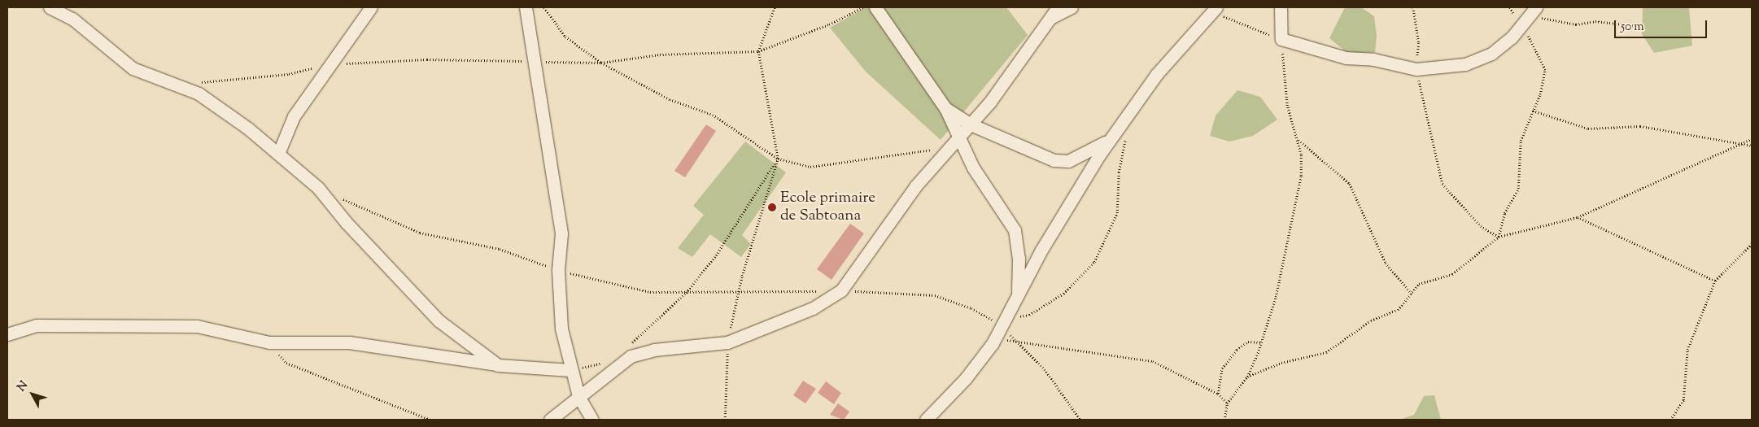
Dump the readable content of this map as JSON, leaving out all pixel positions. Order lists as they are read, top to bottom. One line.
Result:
{"places":["Ecole primaire de Sabtoana"],"scale_bar":"50 m","north":"top left"}
